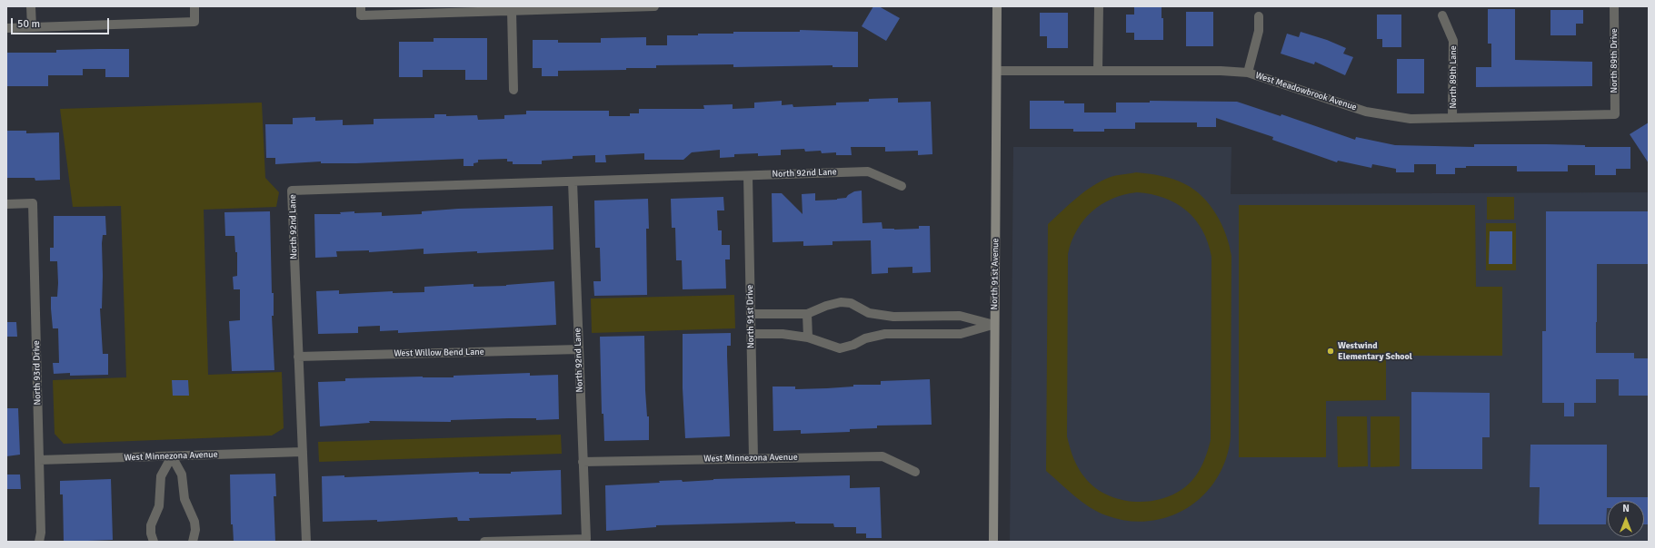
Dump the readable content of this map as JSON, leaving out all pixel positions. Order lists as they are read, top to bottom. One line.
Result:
{"streets":{"main road":["North 91st Avenue"],"street":["North 89th Drive","North 89th Lane","West Meadowbrook Avenue","North 92nd Lane","North 91st Drive","West Willow Bend Lane","North 93rd Drive","West Minnezona Avenue"]},"crossings":[["North 89th Drive","West Meadowbrook Avenue"],["North 89th Lane","West Meadowbrook Avenue"],["West Meadowbrook Avenue","North 91st Avenue"],["North 92nd Lane","North 91st Drive"],["North 92nd Lane","West Willow Bend Lane"],["North 92nd Lane","West Minnezona Avenue"],["North 91st Drive","West Minnezona Avenue"],["North 93rd Drive","West Minnezona Avenue"]],"places":["Westwind Elementary School"],"scale_bar":"50 m","north":"top"}
